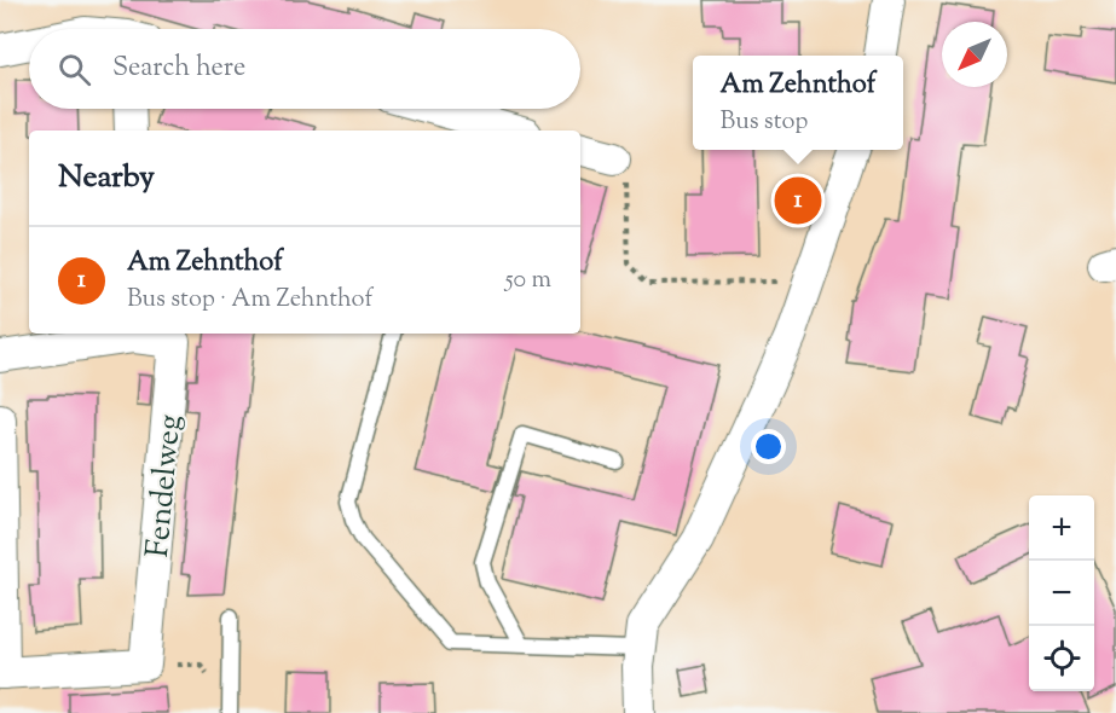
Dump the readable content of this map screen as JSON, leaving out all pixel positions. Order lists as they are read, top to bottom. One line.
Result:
{"streets":{"street":["Fendelweg"]},"north":"bottom left","page":{"search":"Search here","popup":["Am Zehnthof","Bus stop"],"heading":"Nearby","pins":"1","list":[{"mark":"1","name":"Am Zehnthof","note":"Bus stop · Am Zehnthof","value":"50 m"}],"map_buttons":["+","−"]}}
